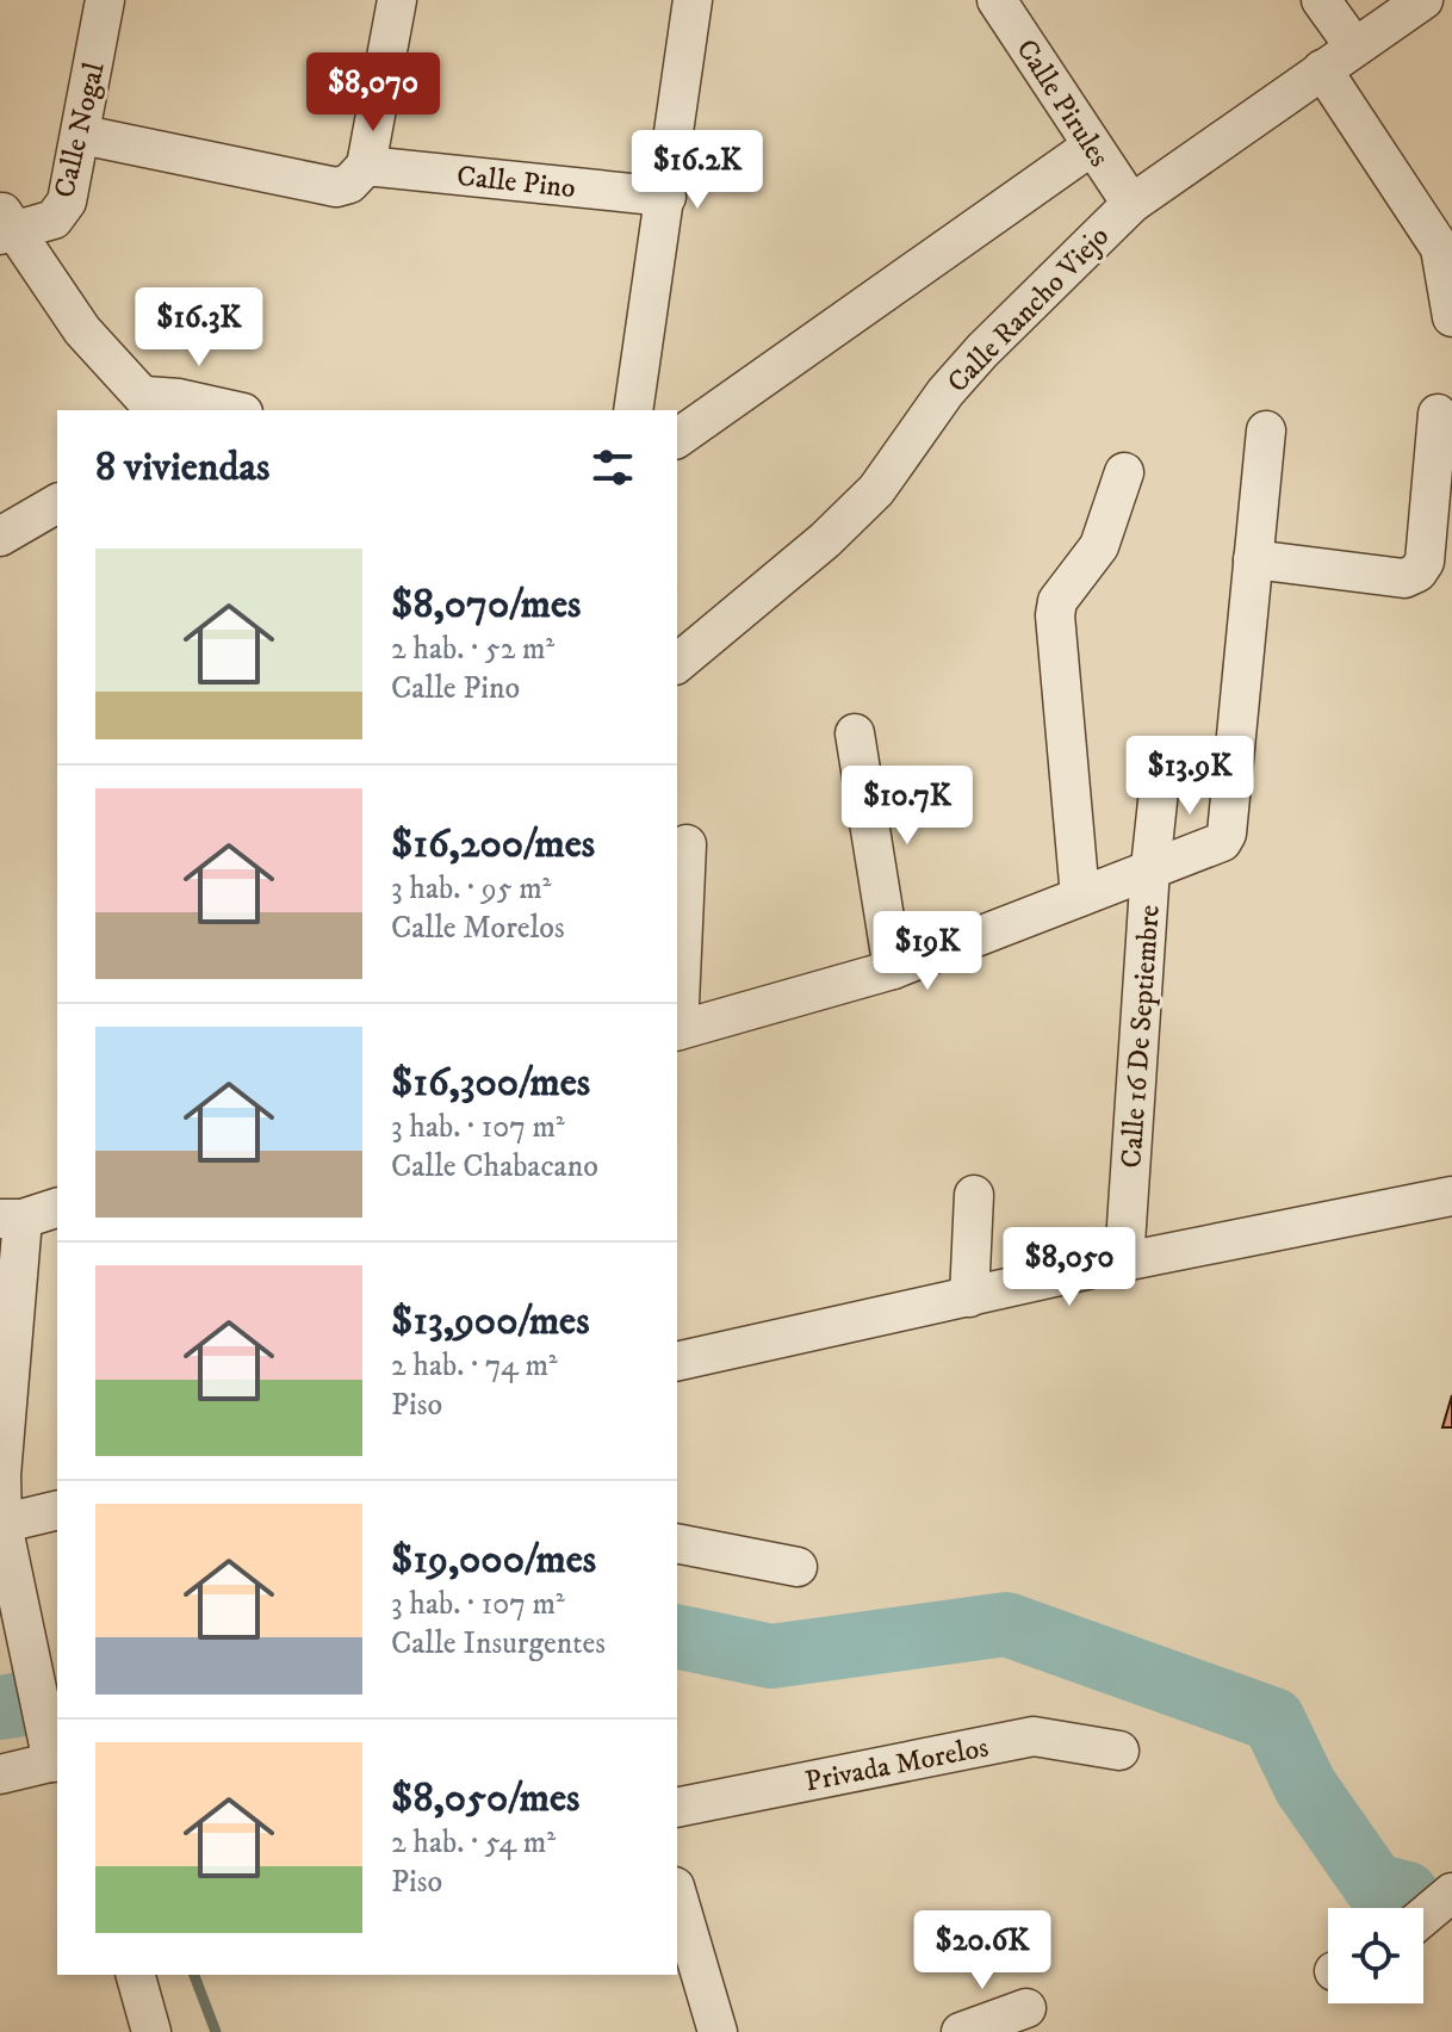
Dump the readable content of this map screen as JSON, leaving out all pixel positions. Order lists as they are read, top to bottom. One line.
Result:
{"streets":{"street":["Calle Pirules","Calle Nogal","Calle Pino","Calle Rancho Viejo","Calle 16 De Septiembre","Privada Morelos"]},"crossings":[["Calle Pirules","Calle Rancho Viejo"]],"page":{"price":["$8,070","$16.2K","$16.3K","$13.9K","$10.7K","$19K","$8,050","$20.6K"],"heading":"8 viviendas","list":[{"name":"$8,070/mes","note":"2 hab. · 52 m² · Calle Pino"},{"name":"$16,200/mes","note":"3 hab. · 95 m² · Calle Morelos"},{"name":"$16,300/mes","note":"3 hab. · 107 m² · Calle Chabacano"},{"name":"$13,900/mes","note":"2 hab. · 74 m² · Piso"},{"name":"$19,000/mes","note":"3 hab. · 107 m² · Calle Insurgentes"},{"name":"$8,050/mes","note":"2 hab. · 54 m² · Piso"}]}}
